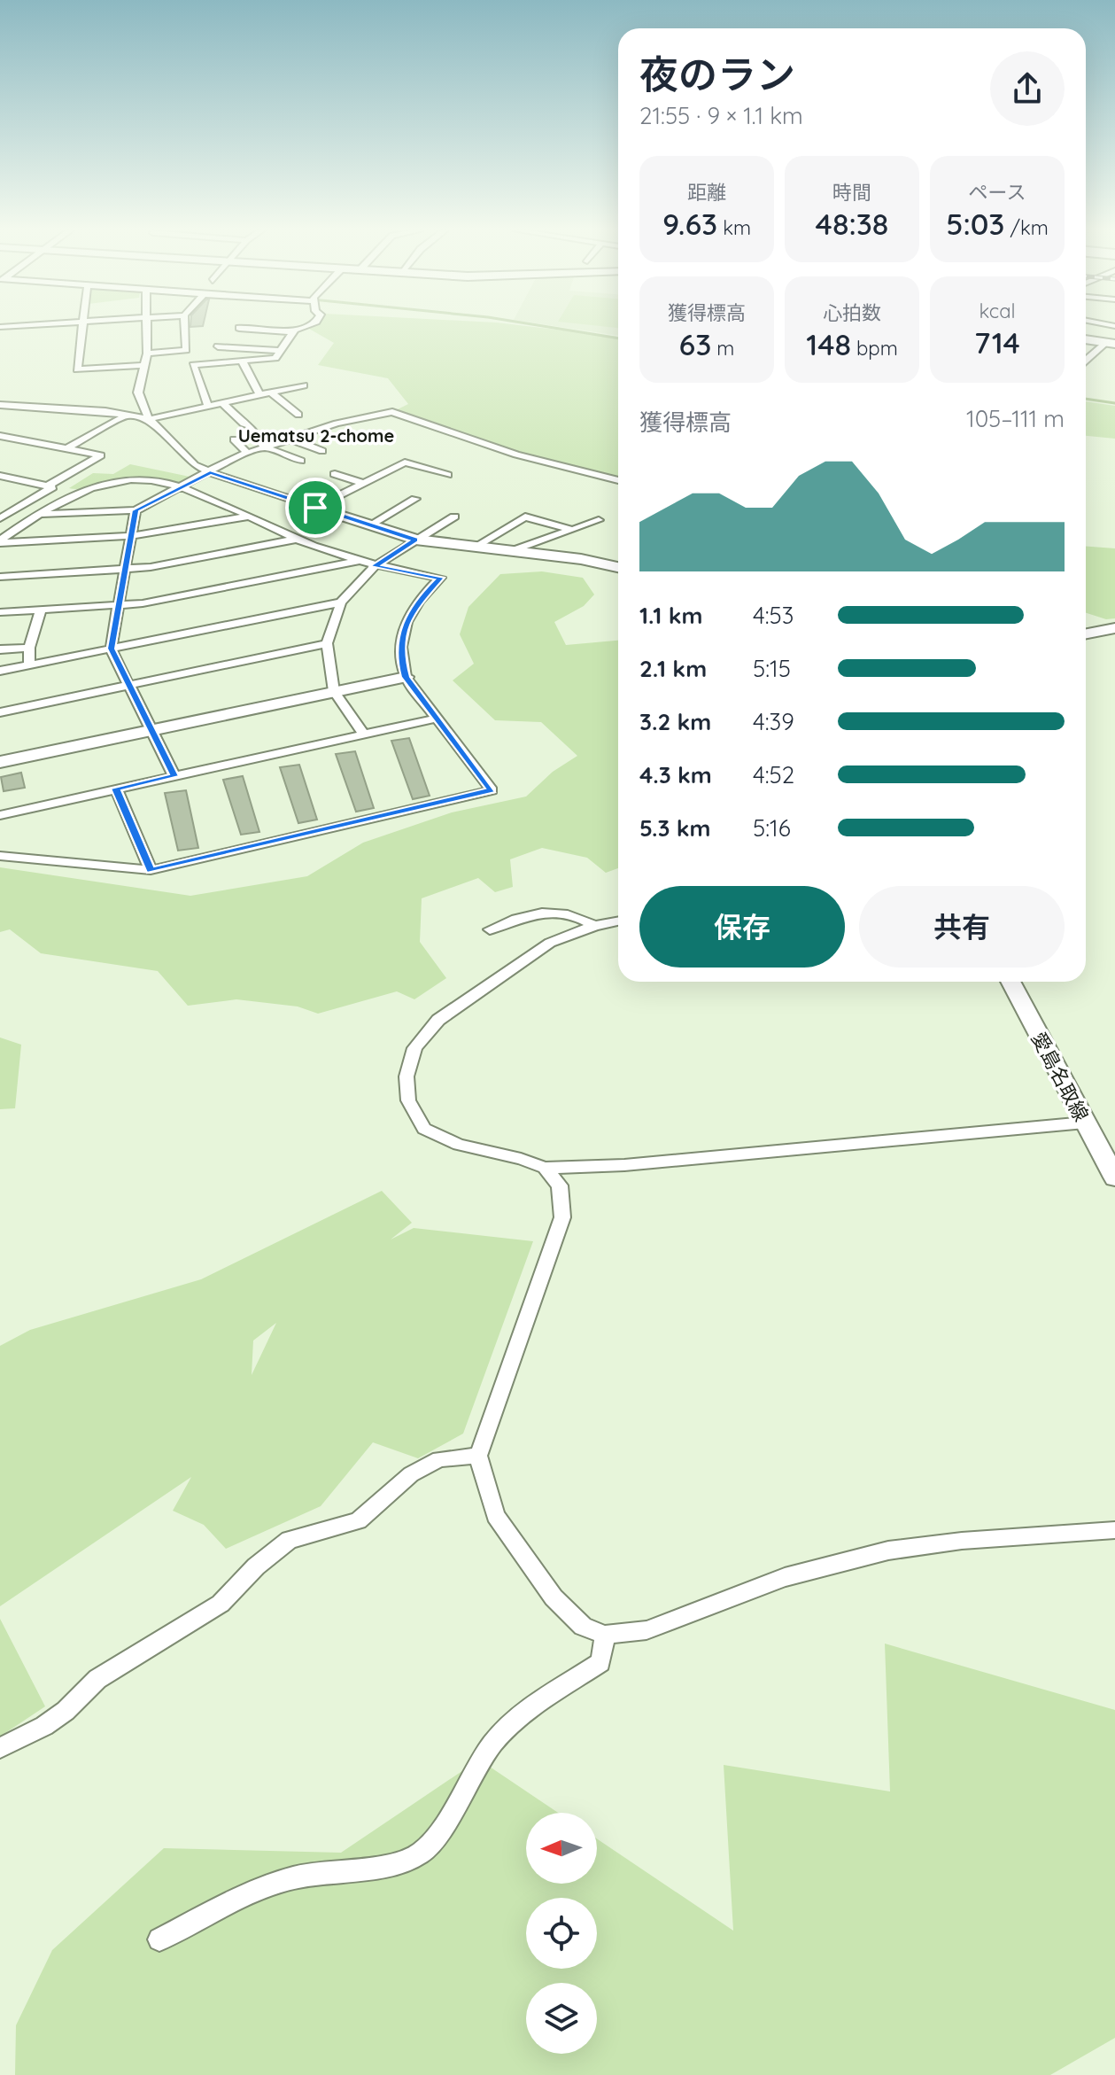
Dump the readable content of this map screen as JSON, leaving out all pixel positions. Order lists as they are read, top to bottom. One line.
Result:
{"streets":{"main road":["愛島名取線"]},"districts":["Uematsu 2-chome"],"north":"left","page":{"heading":["夜のラン","21:55 · 9 × 1.1 km"],"stats":[["距離","9.63 km"],["時間","48:38"],["ペース","5:03 /km"],["獲得標高","63 m"],["心拍数","148 bpm"],["kcal","714"]],"chart":["獲得標高","105–111 m"],"list":[{"name":"1.1 km","note":"4:53"},{"name":"2.1 km","note":"5:15"},{"name":"3.2 km","note":"4:39"},{"name":"4.3 km","note":"4:52"},{"name":"5.3 km","note":"5:16"}],"buttons":["保存","共有"]}}
